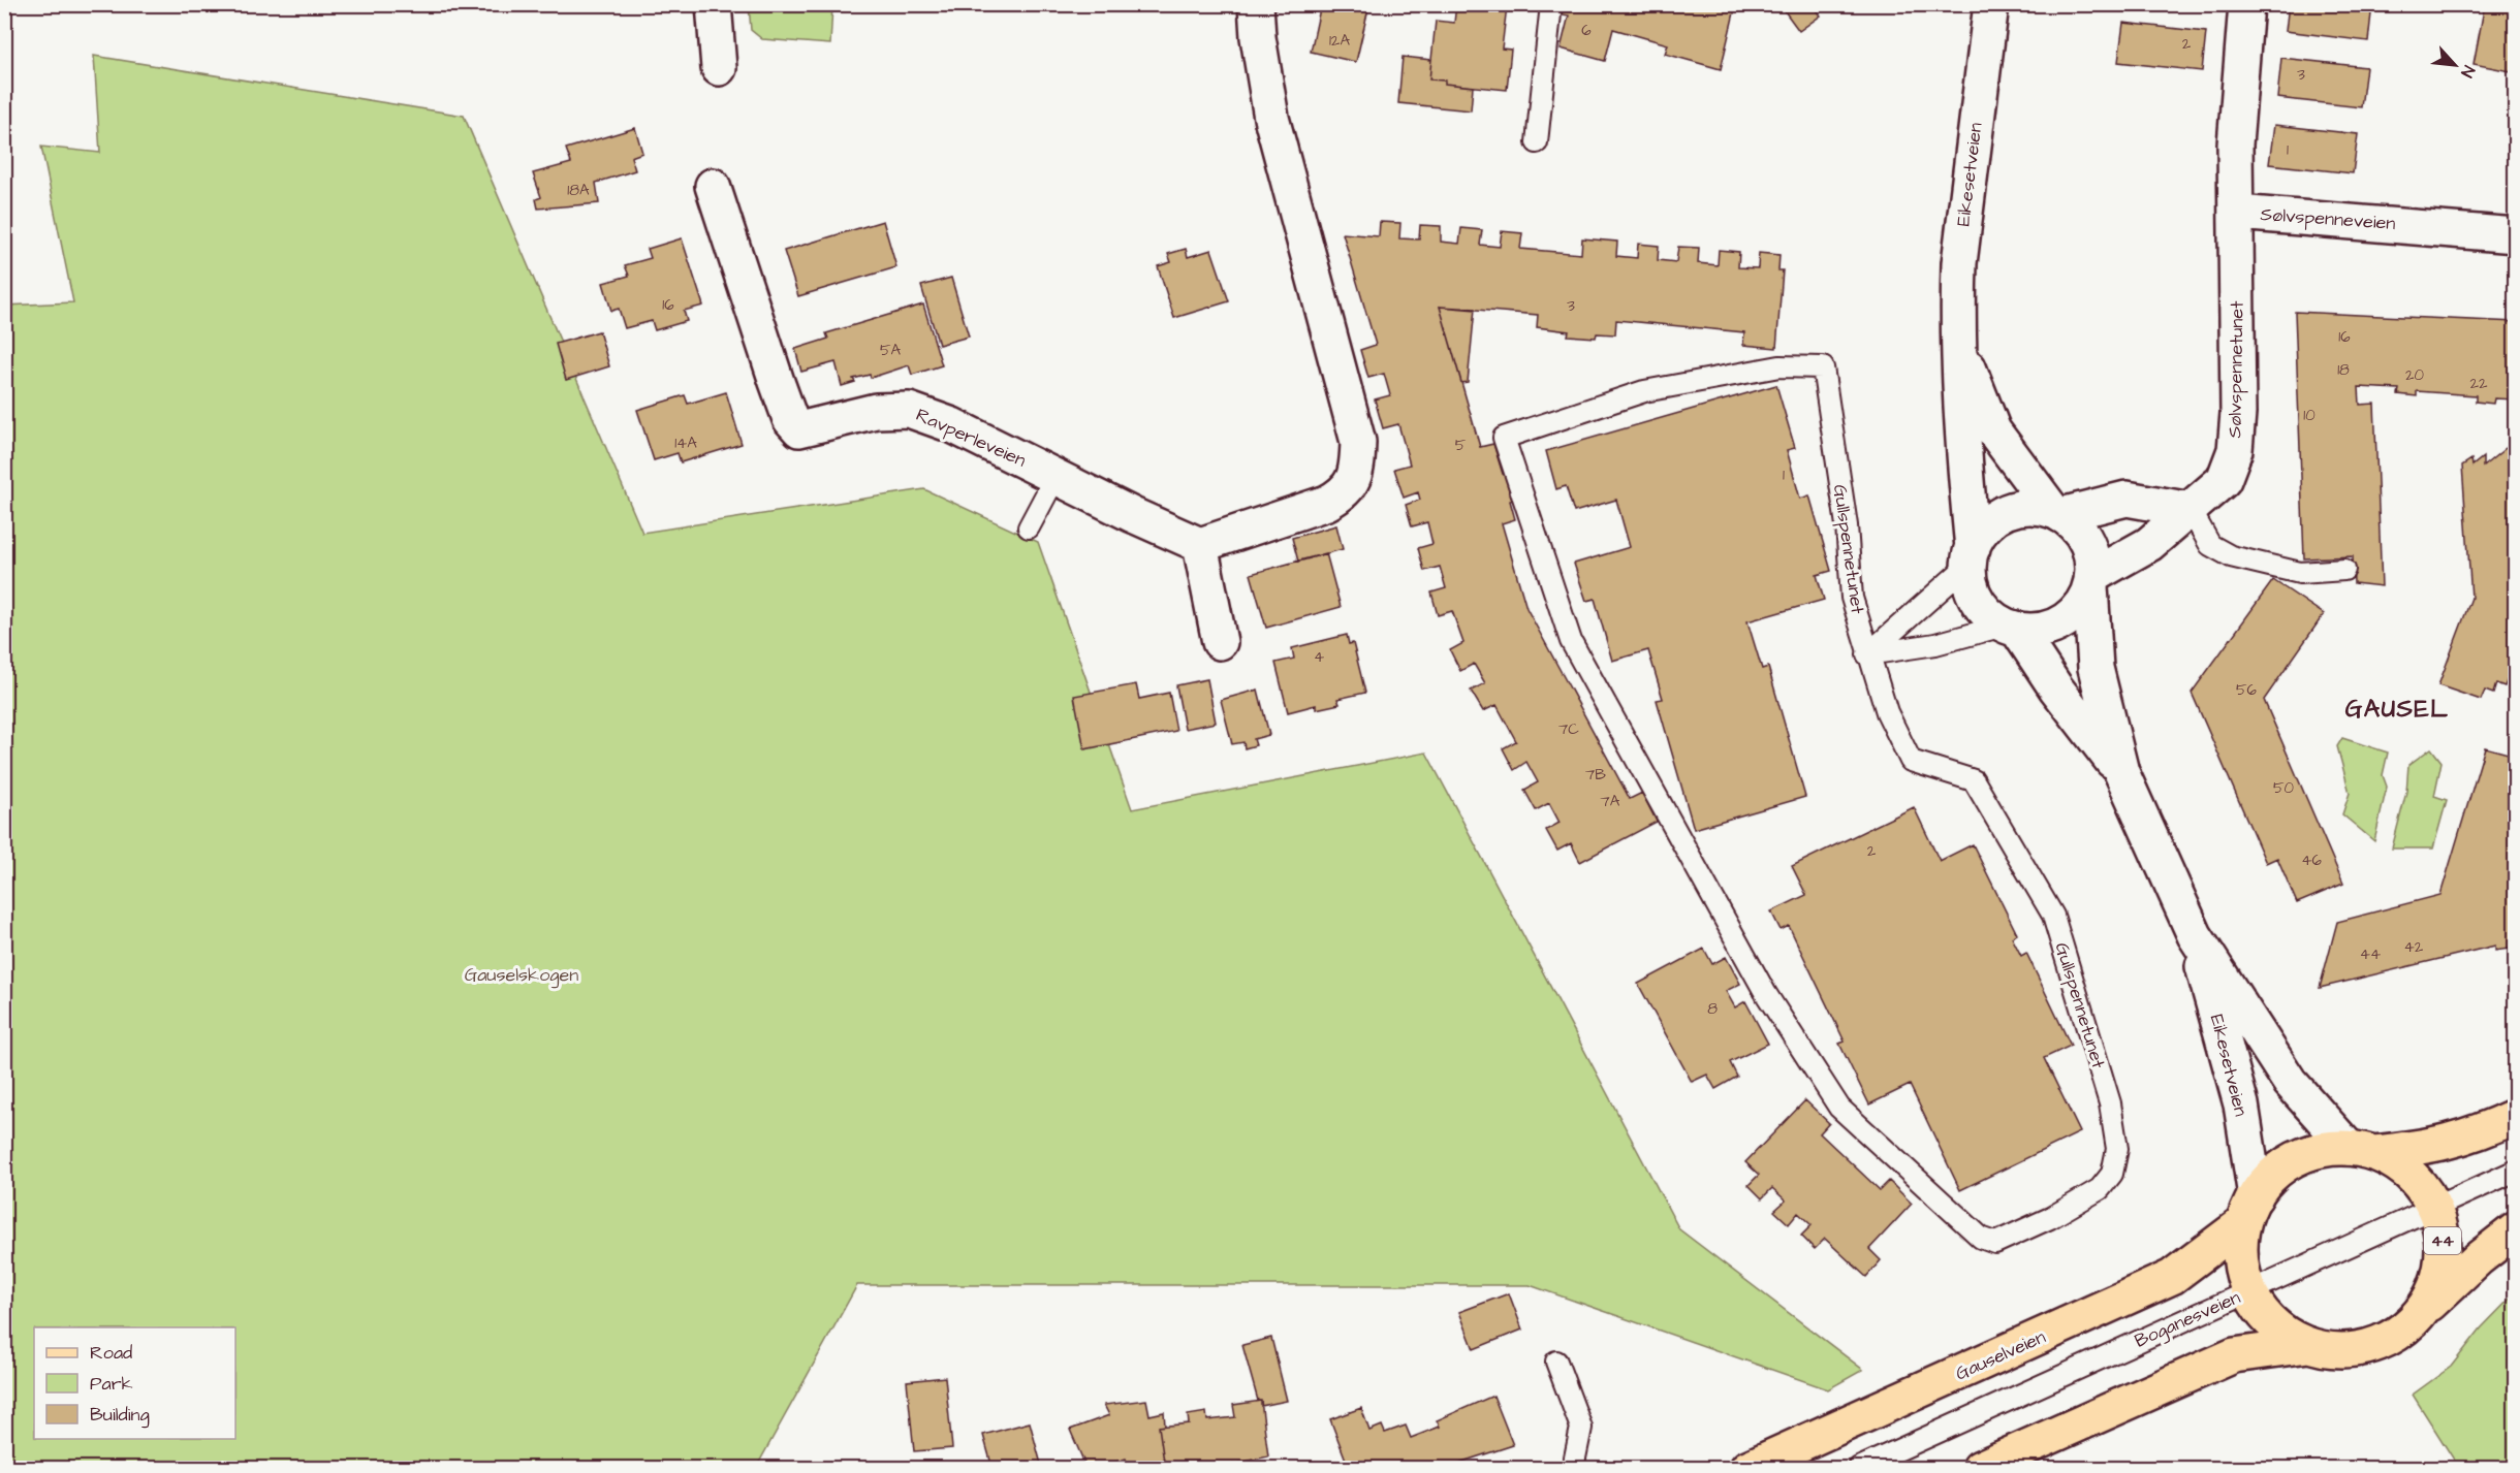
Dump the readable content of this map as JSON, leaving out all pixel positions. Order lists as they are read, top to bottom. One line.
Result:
{"streets":{"main road":["44","Gauselveien"],"street":["Eikesetveien","Sølvspenneveien","Sølvspennetunet","Ravperleveien"],"lane":["Gullspennetunet","Boganesveien"]},"crossings":[["Eikesetveien","Sølvspennetunet"],["Eikesetveien","44"],["Eikesetveien","Gauselveien"],["Sølvspenneveien","Sølvspennetunet"],["44","Boganesveien"],["44","Gauselveien"]],"districts":["GAUSEL"],"parks":["Gauselskogen"],"house_numbers":["6","12A","2","3","1","18A","16","3","16","5A","18","20","22","10","14A","5","1","4","56","7C","7B","50","7A","2","46","42","44","8"],"legend":["Road","Park","Building"],"north":"bottom right"}
